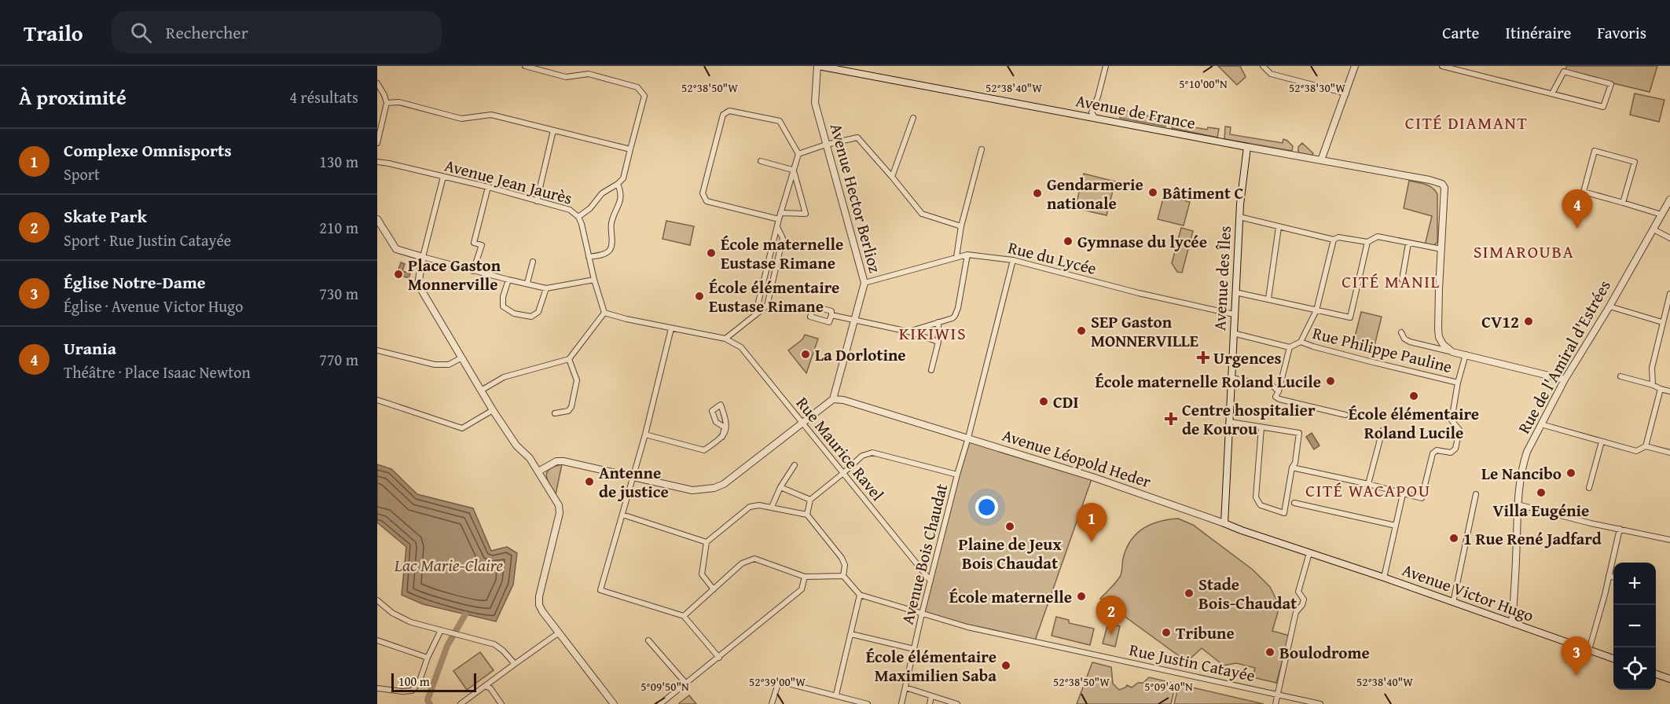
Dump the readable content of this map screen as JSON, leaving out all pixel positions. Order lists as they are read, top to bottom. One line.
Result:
{"streets":{"main road":["Avenue de France","Avenue des Îles","Avenue Léopold Heder","Avenue Victor Hugo"],"street":["Avenue Jean Jaurès","Avenue Hector Berlioz","Rue du Lycée","Rue Philippe Pauline","Rue de l'Amiral d'Estrées","Rue Maurice Ravel","Avenue Bois Chaudat","Rue Justin Catayée"]},"crossings":[["Avenue de France","Avenue Hector Berlioz"],["Avenue de France","Avenue des Îles"],["Avenue Hector Berlioz","Rue du Lycée"],["Avenue Hector Berlioz","Avenue Léopold Heder"],["Rue du Lycée","Avenue des Îles"],["Rue du Lycée","Avenue Bois Chaudat"],["Avenue des Îles","Avenue Léopold Heder"],["Rue de l'Amiral d'Estrées","Avenue Victor Hugo"],["Rue Maurice Ravel","Avenue Bois Chaudat"],["Avenue Léopold Heder","Avenue Bois Chaudat"],["Avenue Léopold Heder","Avenue Victor Hugo"],["Avenue Bois Chaudat","Rue Justin Catayée"]],"districts":["CITÉ DIAMANT","SIMAROUBA","CITÉ MANIL","KIKIWIS","CITÉ WACAPOU"],"water":["Lac Marie-Claire"],"places":{"other":["Bâtiment C","Gendarmerie nationale","Gymnase du lycée","École maternelle Eustase Rimane","Place Gaston Monnerville","École élémentaire Eustase Rimane","CV12","SEP Gaston MONNERVILLE","La Dorlotine","École maternelle Roland Lucile","École élémentaire Roland Lucile","CDI","Le Nancibo","Antenne de justice","Villa Eugénie","Plaine de Jeux Bois Chaudat","1 Rue René Jadfard","Stade Bois-Chaudat","École maternelle","Tribune","Boulodrome","École élémentaire Maximilien Saba"],"health":["Urgences","Centre hospitalier de Kourou"]},"scale_bar":"100 m","page":{"header":"Trailo","search":"Rechercher","nav":["Carte","Itinéraire","Favoris"],"heading":["À proximité","4 résultats"],"list":[{"mark":"1","name":"Complexe Omnisports","note":"Sport","value":"130 m"},{"mark":"2","name":"Skate Park","note":"Sport · Rue Justin Catayée","value":"210 m"},{"mark":"3","name":"Église Notre-Dame","note":"Église · Avenue Victor Hugo","value":"730 m"},{"mark":"4","name":"Urania","note":"Théâtre · Place Isaac Newton","value":"770 m"}],"pins":["4","1","2","3"],"map_buttons":["+","−"],"scale":"100 m"},"coordinates":["5°10'00\"N","52°38'50\"W","52°38'40\"W","52°38'30\"W","52°39'00\"W","5°09'50\"N","5°09'40\"N"]}
